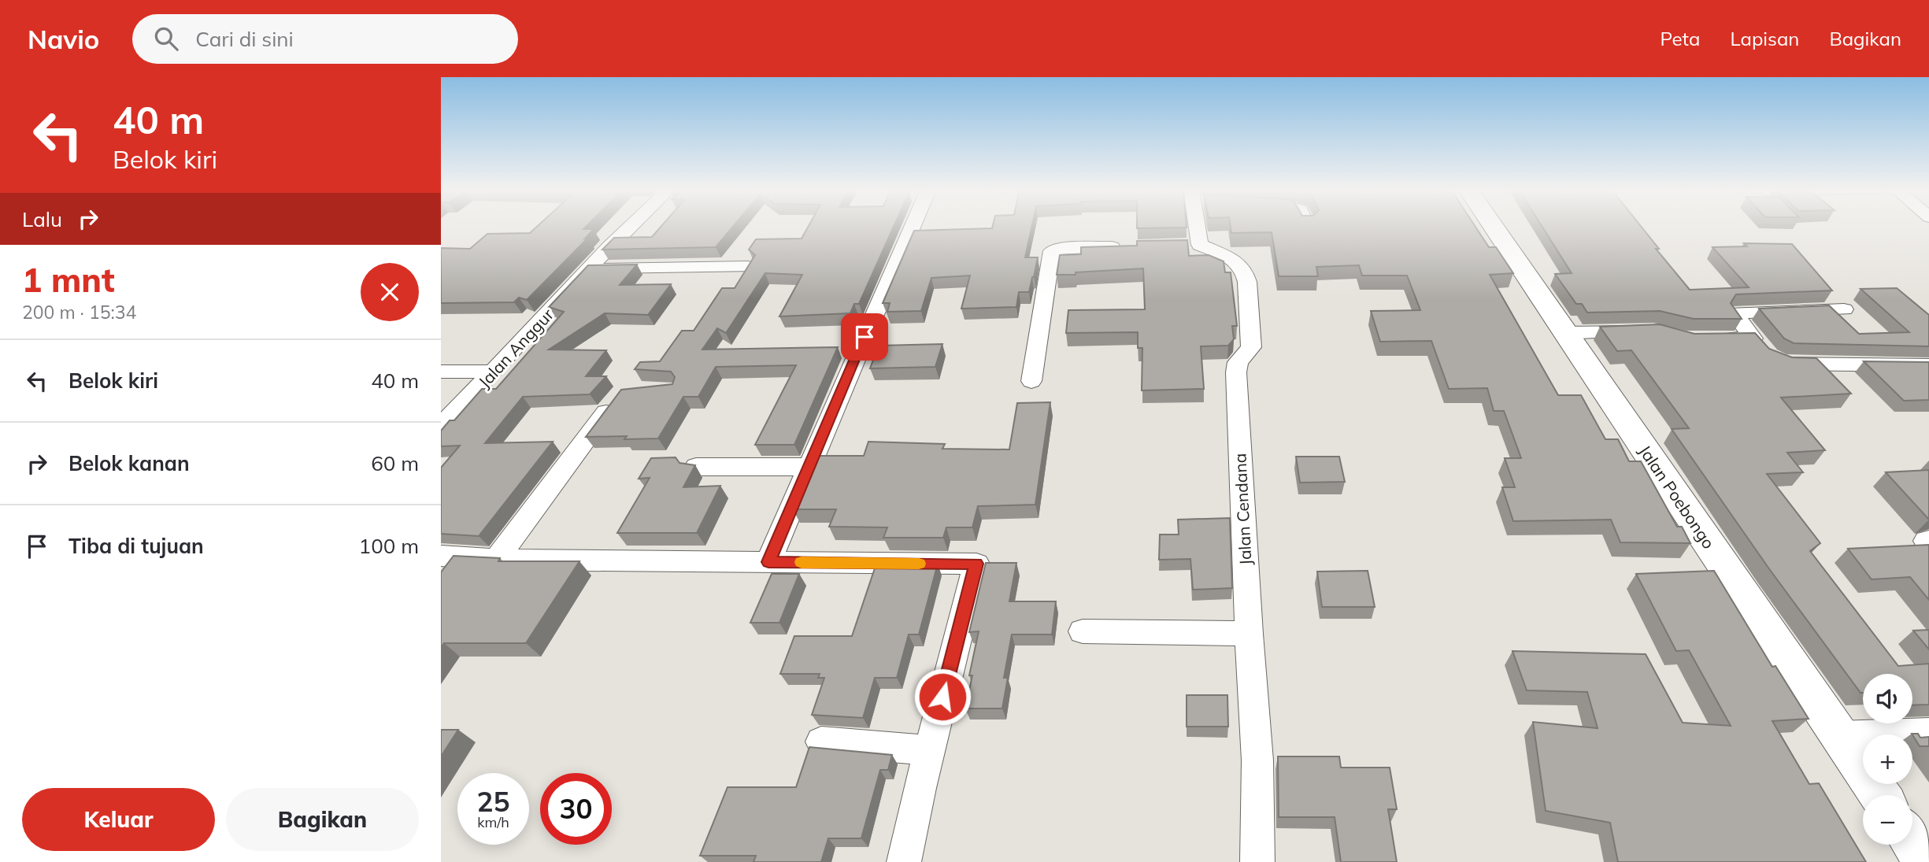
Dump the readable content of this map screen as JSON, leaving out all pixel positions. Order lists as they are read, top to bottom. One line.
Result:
{"streets":{"main road":["Jalan Poebongo"],"street":["Jalan Anggur","Jalan Cendana"]},"page":{"header":"Navio","search":"Cari di sini","nav":["Peta","Lapisan","Bagikan"],"turn":["40 m","Belok kiri"],"then":"Lalu","heading":["1 mnt","200 m · 15:34"],"list":[{"name":"Belok kiri","value":"40 m"},{"name":"Belok kanan","value":"60 m"},{"name":"Tiba di tujuan","value":"100 m"}],"map_buttons":["+","−"],"speed":"25 km/h","limit":"30","buttons":["Keluar","Bagikan"]}}
